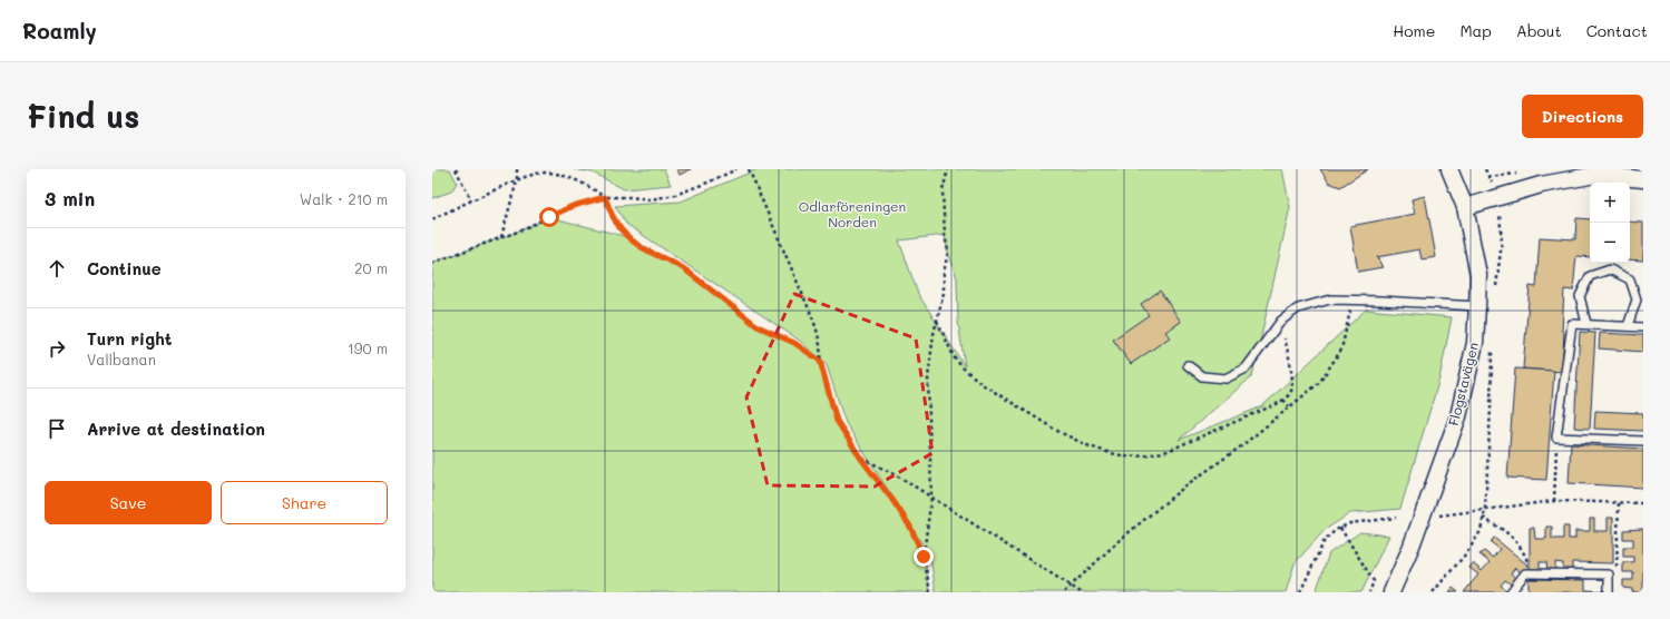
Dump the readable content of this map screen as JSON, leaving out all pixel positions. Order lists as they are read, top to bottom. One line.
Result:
{"streets":{"street":["Flogstavägen"]},"parks":["Odlarföreningen Norden"],"page":{"header":"Roamly","nav":["Home","Map","About","Contact"],"buttons":["Directions",["Save","Share"]],"title":"Find us","heading":["3 min","Walk · 210 m"],"map_buttons":["+","−"],"list":[["Continue","20 m"],["Turn right","Vallbanan","190 m"],"Arrive at destination"]}}
